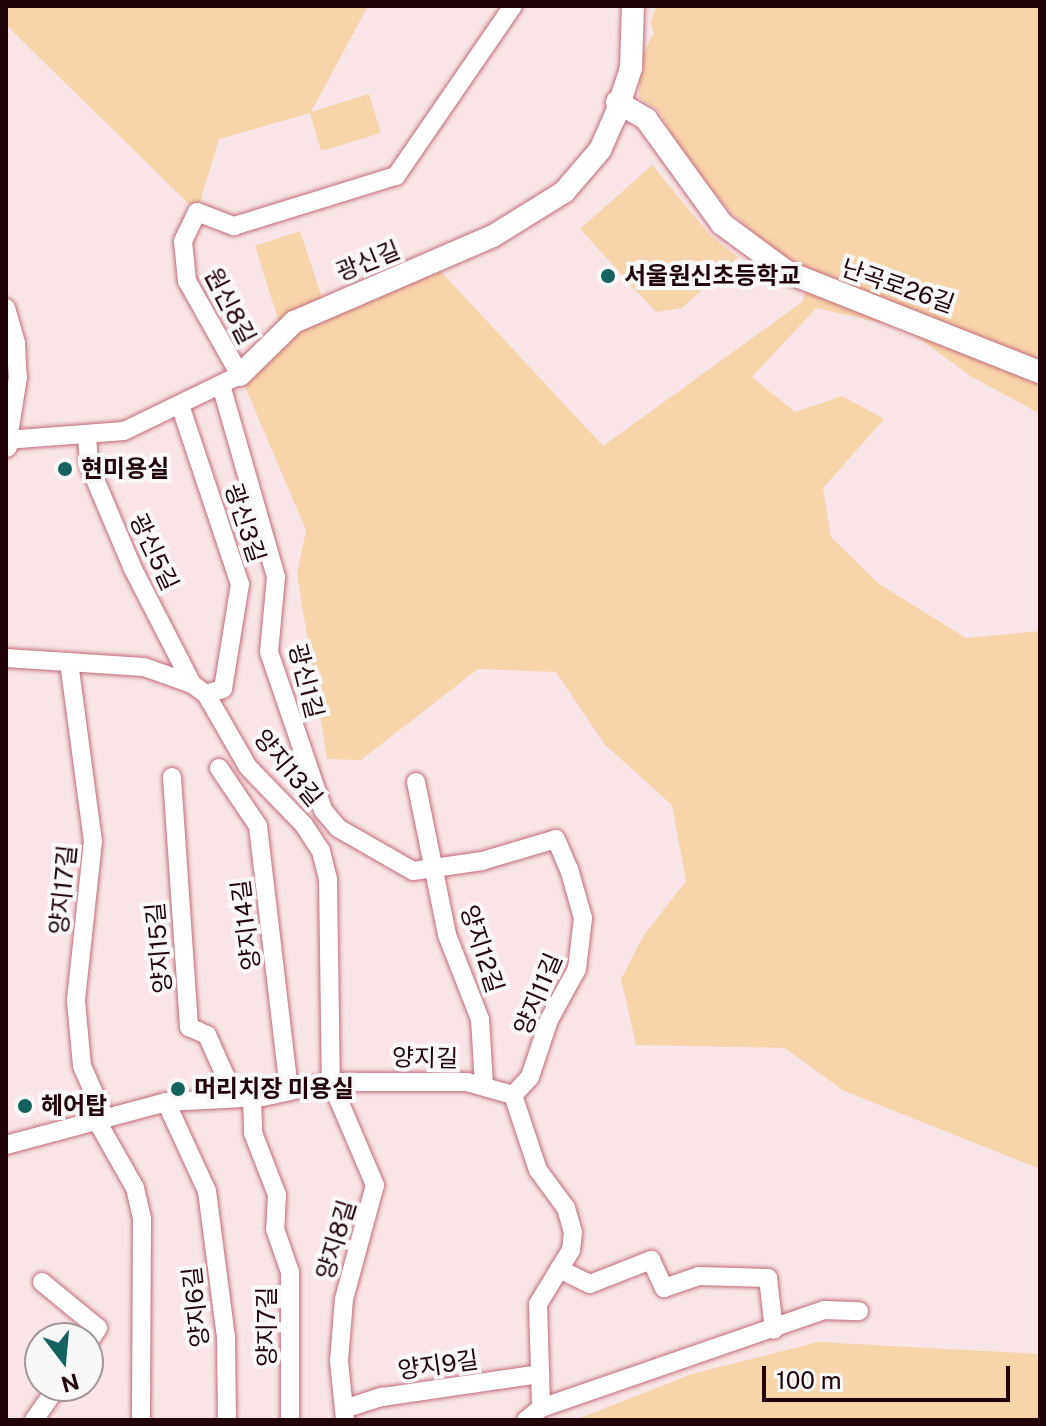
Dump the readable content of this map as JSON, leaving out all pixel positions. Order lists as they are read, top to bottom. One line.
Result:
{"streets":{"street":["광신길","난곡로26길","원신8길","광신3길","광신5길","광신1길","양지13길","양지17길","양지14길","양지15길","양지12길","양지11길","양지길","양지8길","양지6길","양지7길","양지9길"]},"crossings":[["광신길","난곡로26길"],["광신길","원신8길"],["광신길","광신3길"],["광신길","광신5길"],["광신길","광신1길"],["원신8길","광신1길"],["광신3길","광신5길"],["광신3길","양지13길"],["광신5길","양지13길"],["광신1길","양지12길"],["광신1길","양지11길"],["양지13길","양지길"],["양지13길","양지8길"],["양지17길","양지길"],["양지14길","양지길"],["양지15길","양지길"],["양지15길","양지7길"],["양지12길","양지11길"],["양지12길","양지길"],["양지11길","양지길"],["양지길","양지8길"],["양지길","양지6길"],["양지길","양지7길"],["양지8길","양지9길"]],"places":["서울원신초등학교","현미용실","머리치장 미용실","헤어탑"],"scale_bar":"100 m","north":"bottom"}
